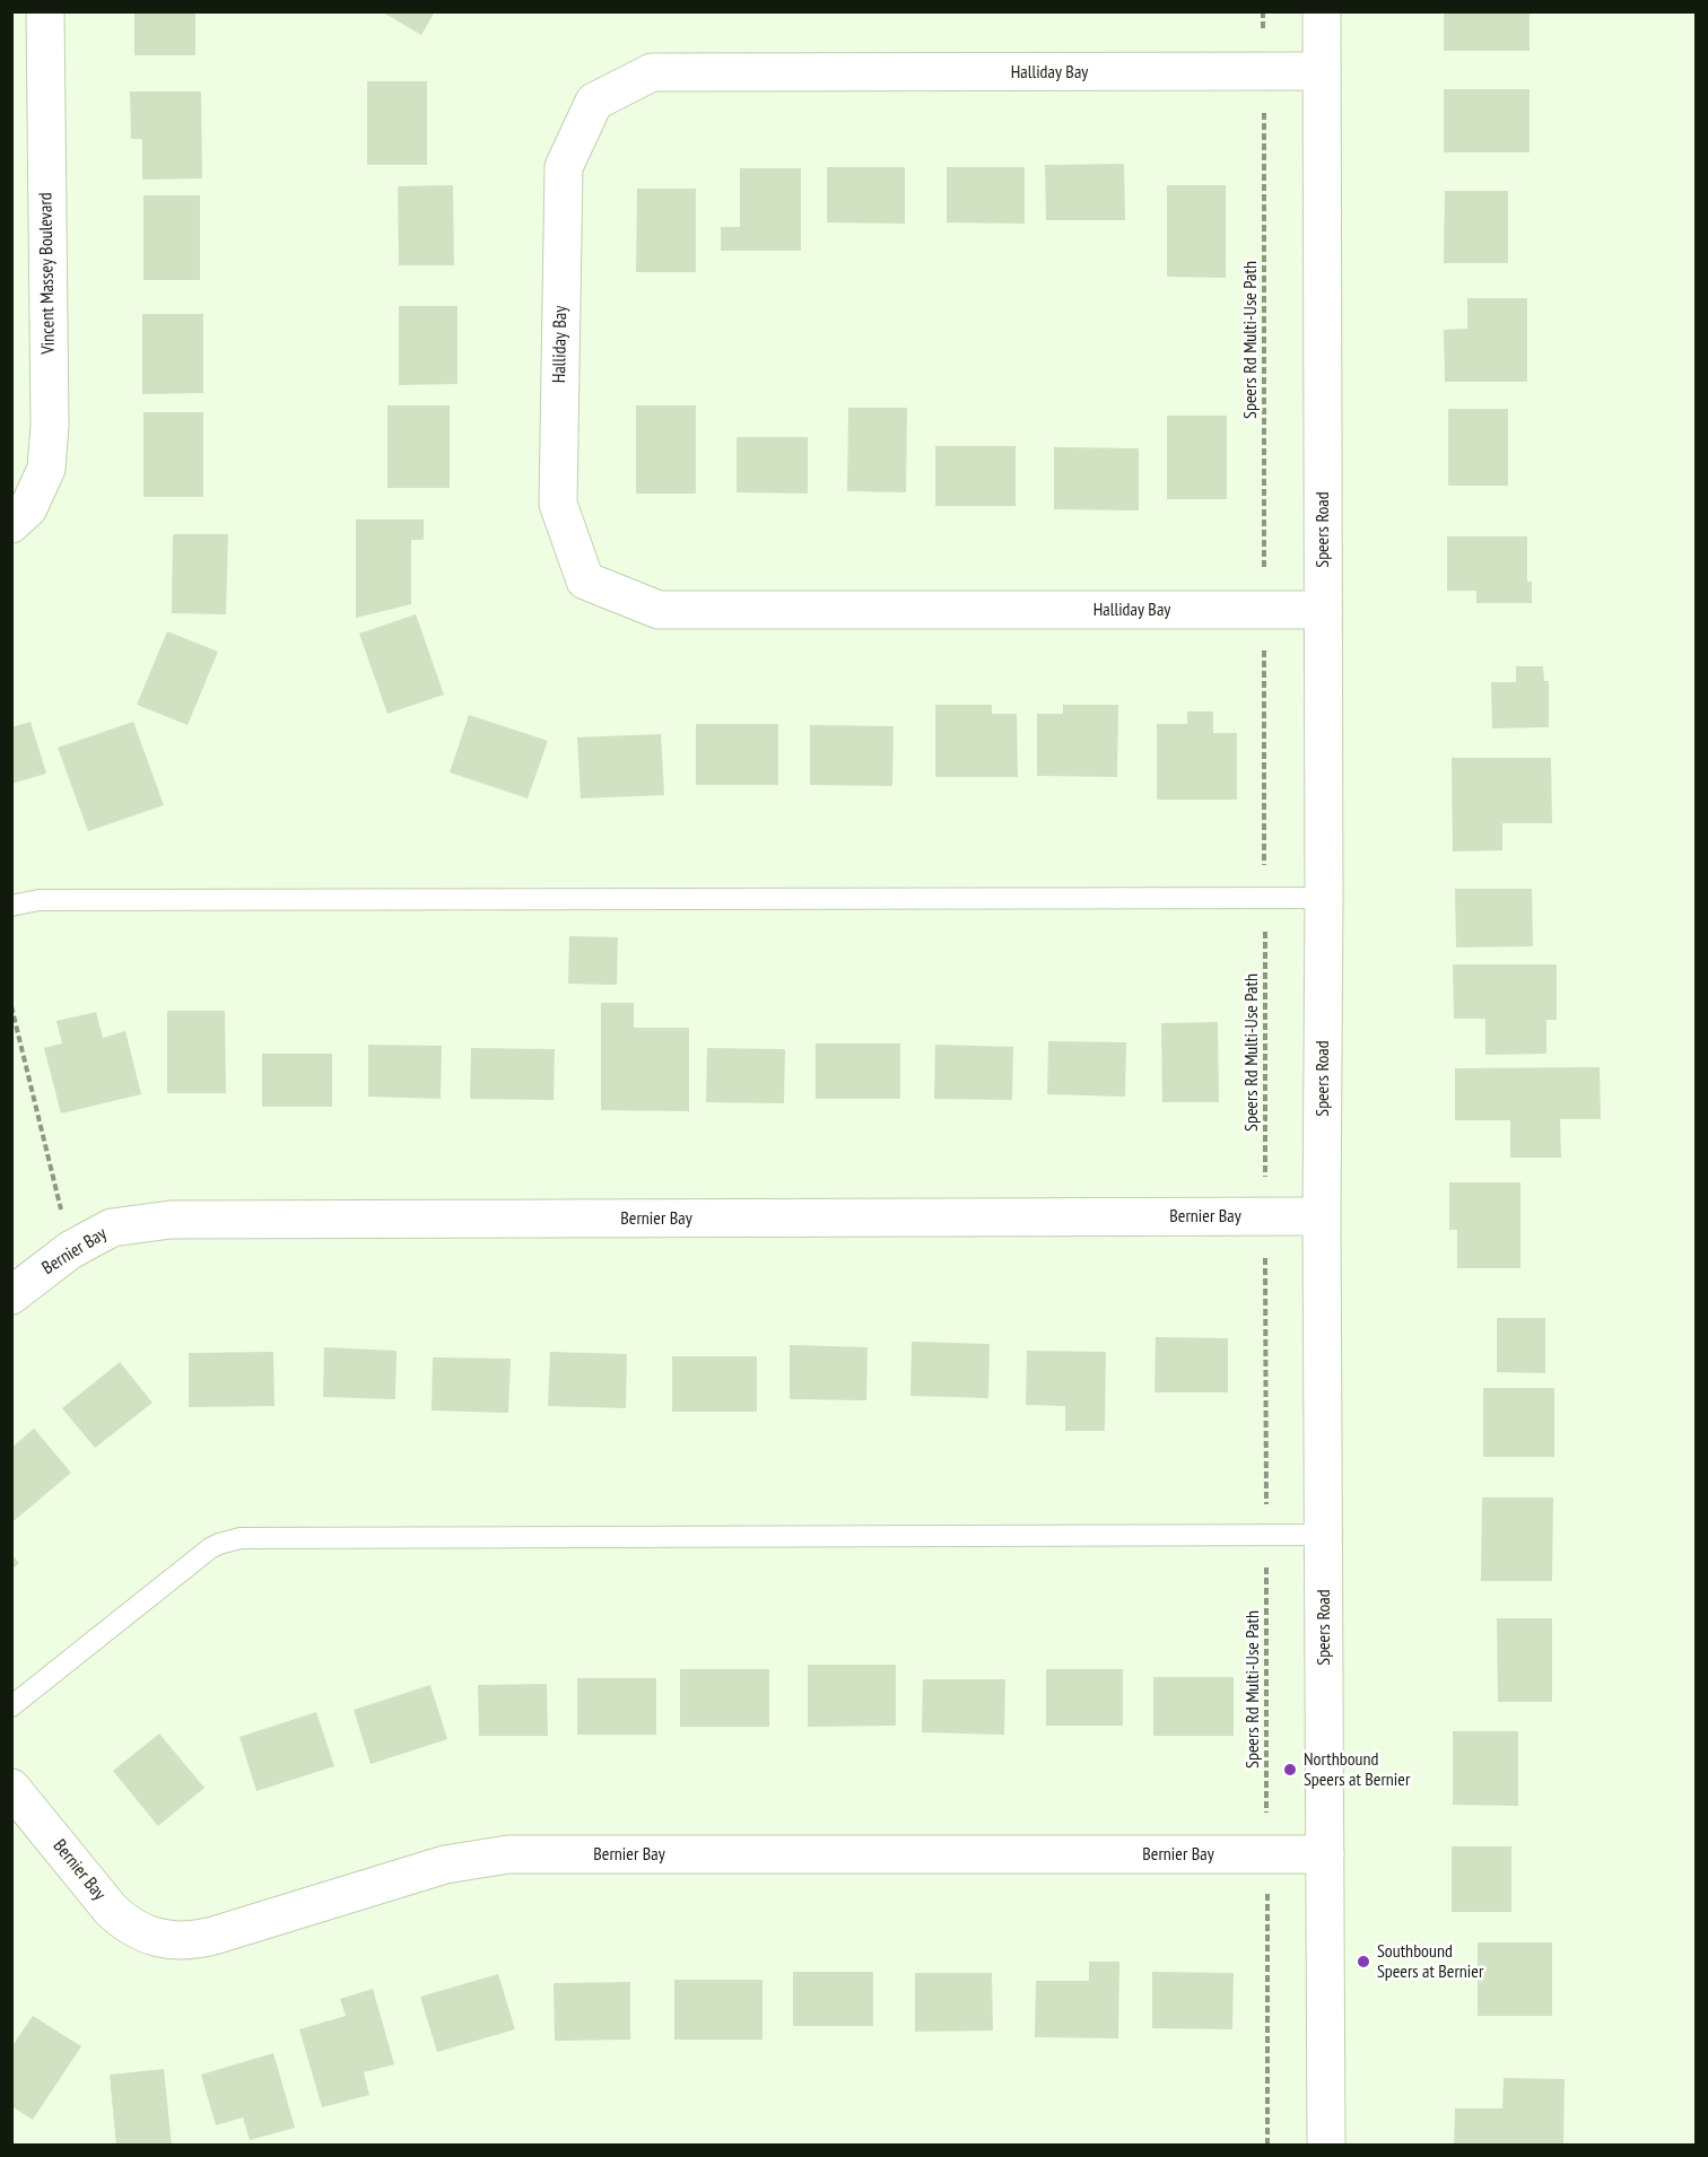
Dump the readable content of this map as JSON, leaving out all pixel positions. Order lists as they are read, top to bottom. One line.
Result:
{"streets":{"street":["Halliday Bay","Vincent Massey Boulevard","Speers Road","Bernier Bay"],"path":["Speers Rd Multi-Use Path"]},"crossings":[["Halliday Bay","Speers Road"],["Speers Road","Bernier Bay"]],"places":["Northbound Speers at Bernier","Southbound Speers at Bernier"]}
